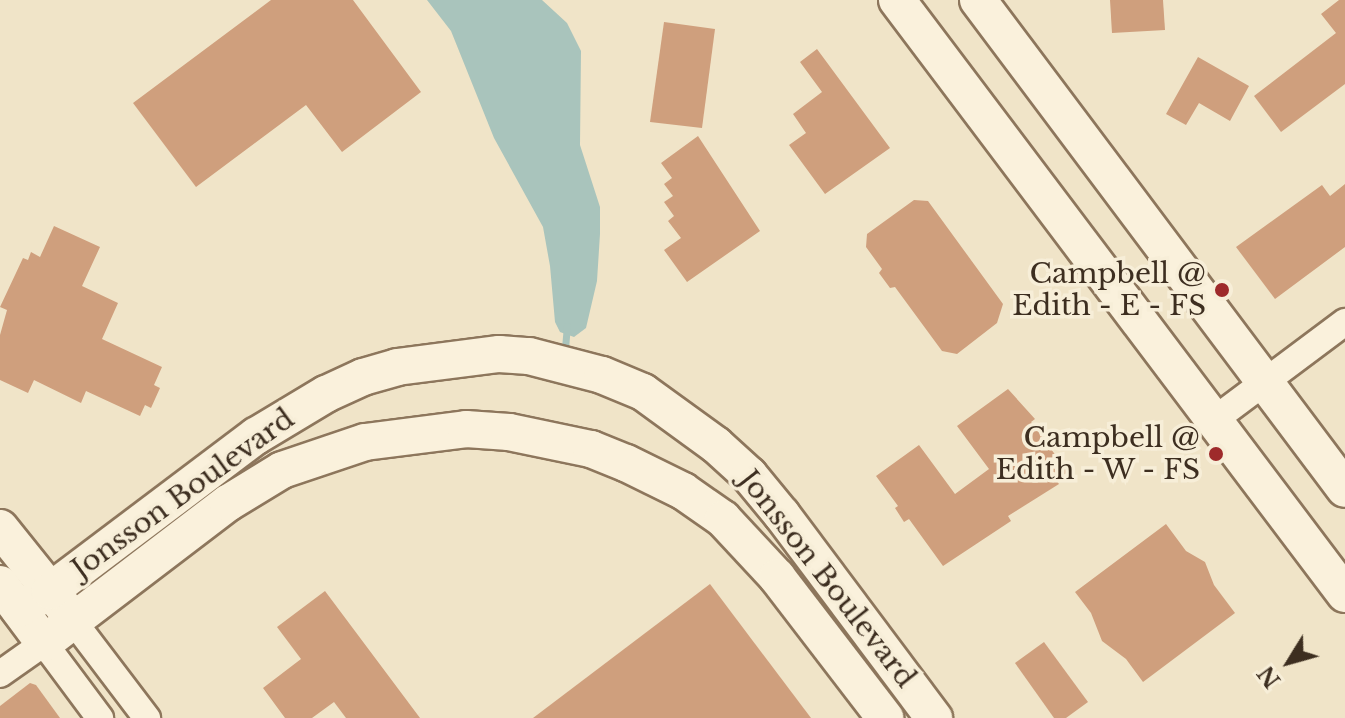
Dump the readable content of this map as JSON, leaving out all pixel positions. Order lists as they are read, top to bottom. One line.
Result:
{"streets":{"street":["Jonsson Boulevard"]},"places":["Campbell @ Edith - E - FS","Campbell @ Edith - W - FS"],"north":"bottom left"}
